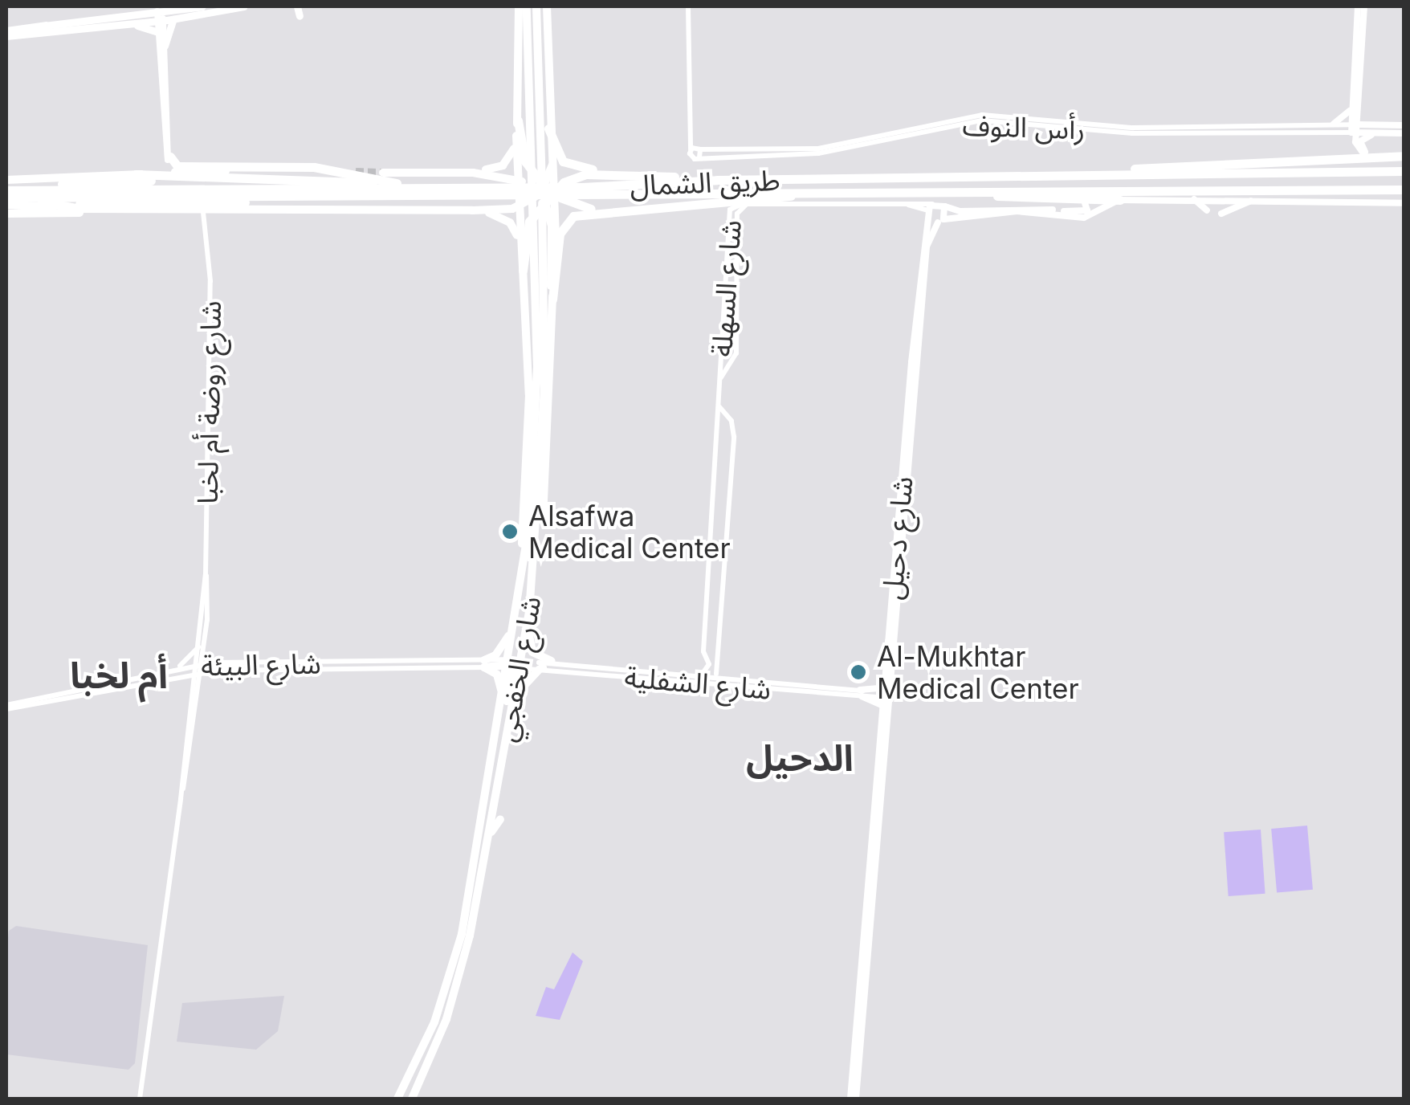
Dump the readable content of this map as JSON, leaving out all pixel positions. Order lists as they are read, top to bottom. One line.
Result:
{"streets":{"highway":["طريق الشمال","شارع الخفجي"],"main road":["شارع دحيل"],"street":["رأس النوف","شارع السهلة","شارع روضة أم لخبا","شارع البيئة","شارع الشفلية"]},"crossings":[["طريق الشمال","شارع السهلة"],["طريق الشمال","شارع دحيل"],["شارع السهلة","شارع الشفلية"],["شارع روضة أم لخبا","شارع البيئة"],["شارع دحيل","شارع الشفلية"],["شارع الخفجي","شارع الشفلية"]],"districts":["أم لخبا","الدحيل"],"places":["Alsafwa Medical Center","Al-Mukhtar Medical Center"]}
